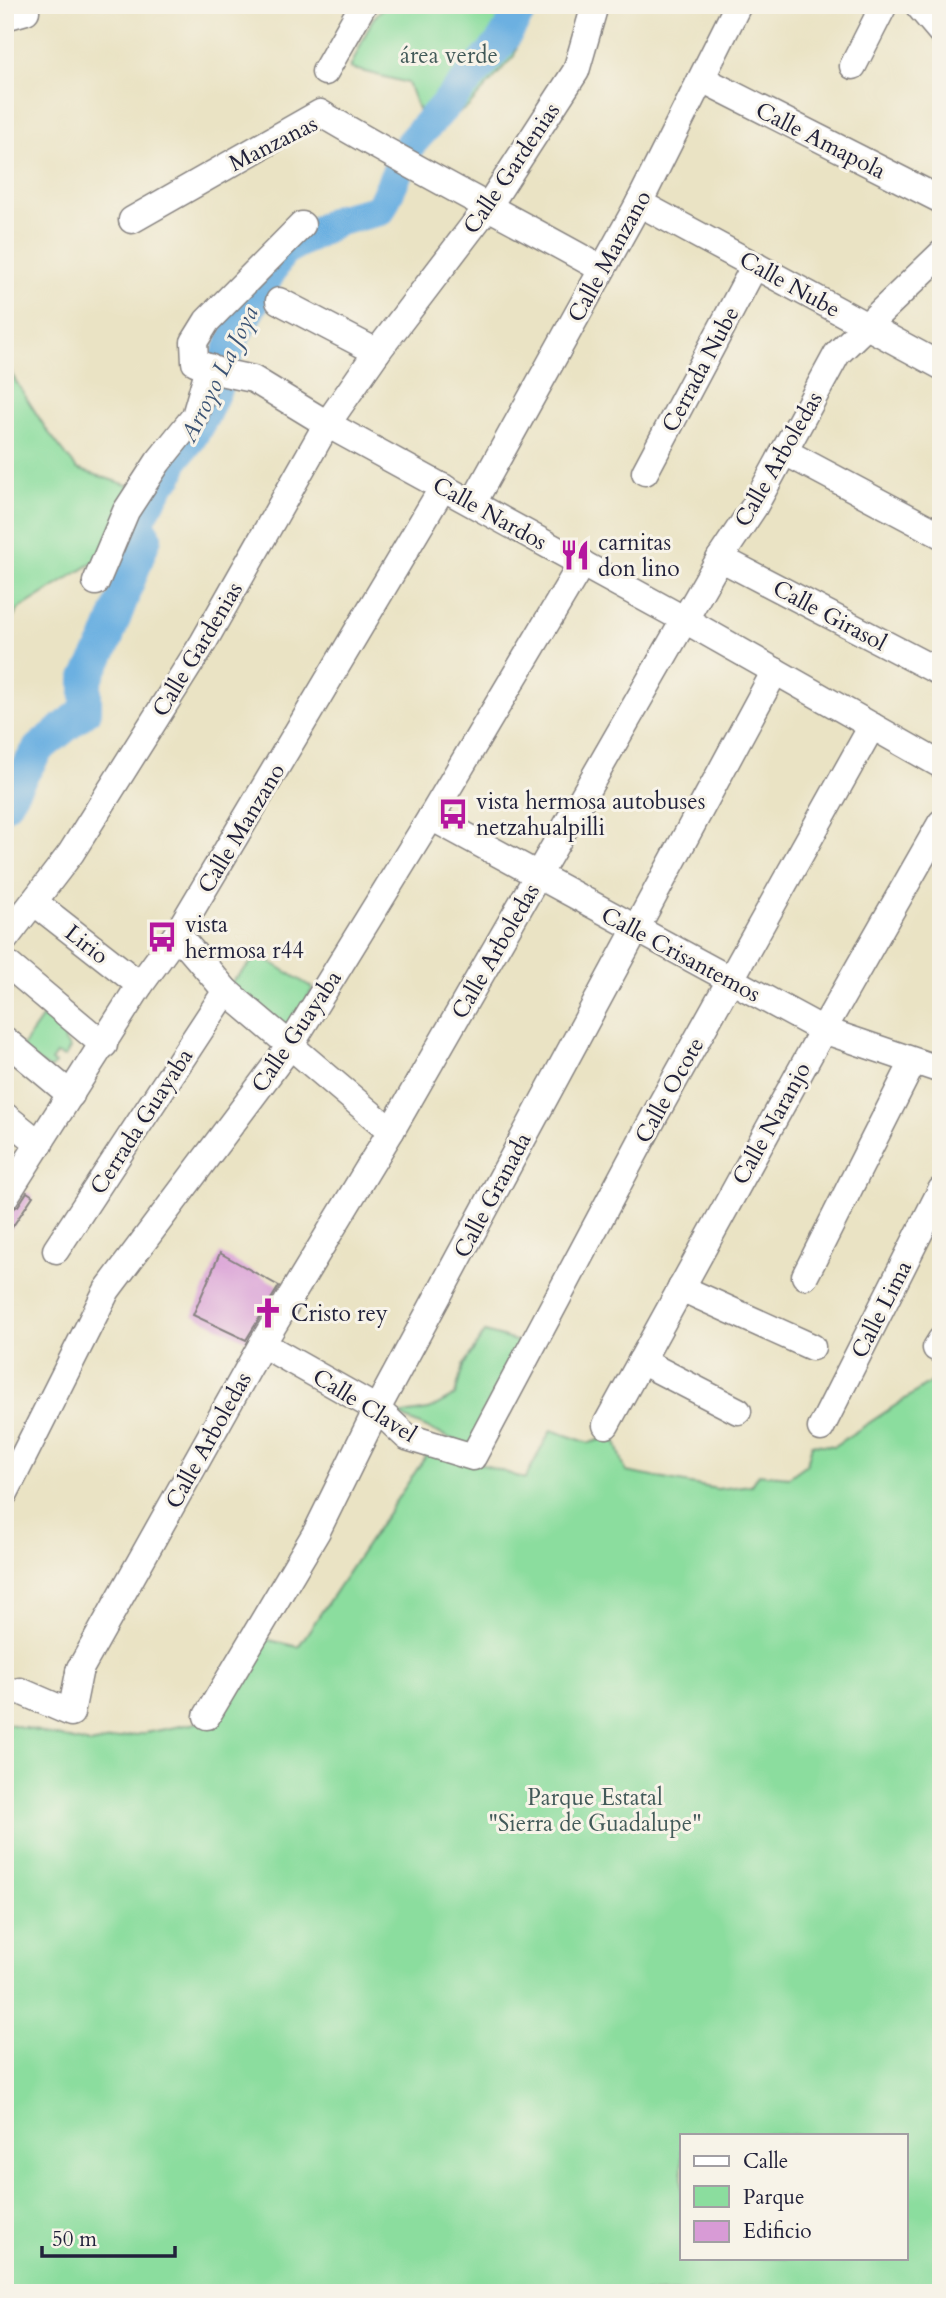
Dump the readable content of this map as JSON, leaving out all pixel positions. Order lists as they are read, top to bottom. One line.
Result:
{"streets":{"street":["Calle Amapola","Manzanas","Calle Gardenias","Calle Manzano","Calle Nube","Cerrada Nube","Calle Arboledas","Calle Nardos","Calle Girasol","Lirio","Calle Crisantemos","Calle Guayaba","Calle Ocote","Cerrada Guayaba","Calle Naranjo","Calle Granada","Calle Lima","Calle Clavel"]},"crossings":[["Calle Amapola","Calle Manzano"],["Manzanas","Calle Gardenias"],["Calle Gardenias","Calle Nardos"],["Calle Gardenias","Lirio"],["Calle Manzano","Calle Nube"],["Calle Manzano","Calle Nardos"],["Calle Manzano","Lirio"],["Calle Nube","Cerrada Nube"],["Calle Nube","Calle Arboledas"],["Calle Arboledas","Calle Nardos"],["Calle Arboledas","Calle Girasol"],["Calle Arboledas","Calle Crisantemos"],["Calle Arboledas","Calle Clavel"],["Calle Nardos","Calle Guayaba"],["Calle Nardos","Calle Ocote"],["Calle Nardos","Calle Granada"],["Calle Crisantemos","Calle Guayaba"],["Calle Crisantemos","Calle Ocote"],["Calle Crisantemos","Calle Naranjo"],["Calle Crisantemos","Calle Granada"],["Calle Ocote","Calle Clavel"],["Calle Granada","Calle Clavel"]],"water":["Arroyo La Joya"],"parks":["área verde","Parque Estatal \"Sierra de Guadalupe\""],"places":{"restaurant":["carnitas don lino"],"bus stop":["vista hermosa autobuses netzahualpilli","vista hermosa r44"],"church":["Cristo rey"]},"legend":["Calle","Parque","Edificio"],"scale_bar":"50 m"}
